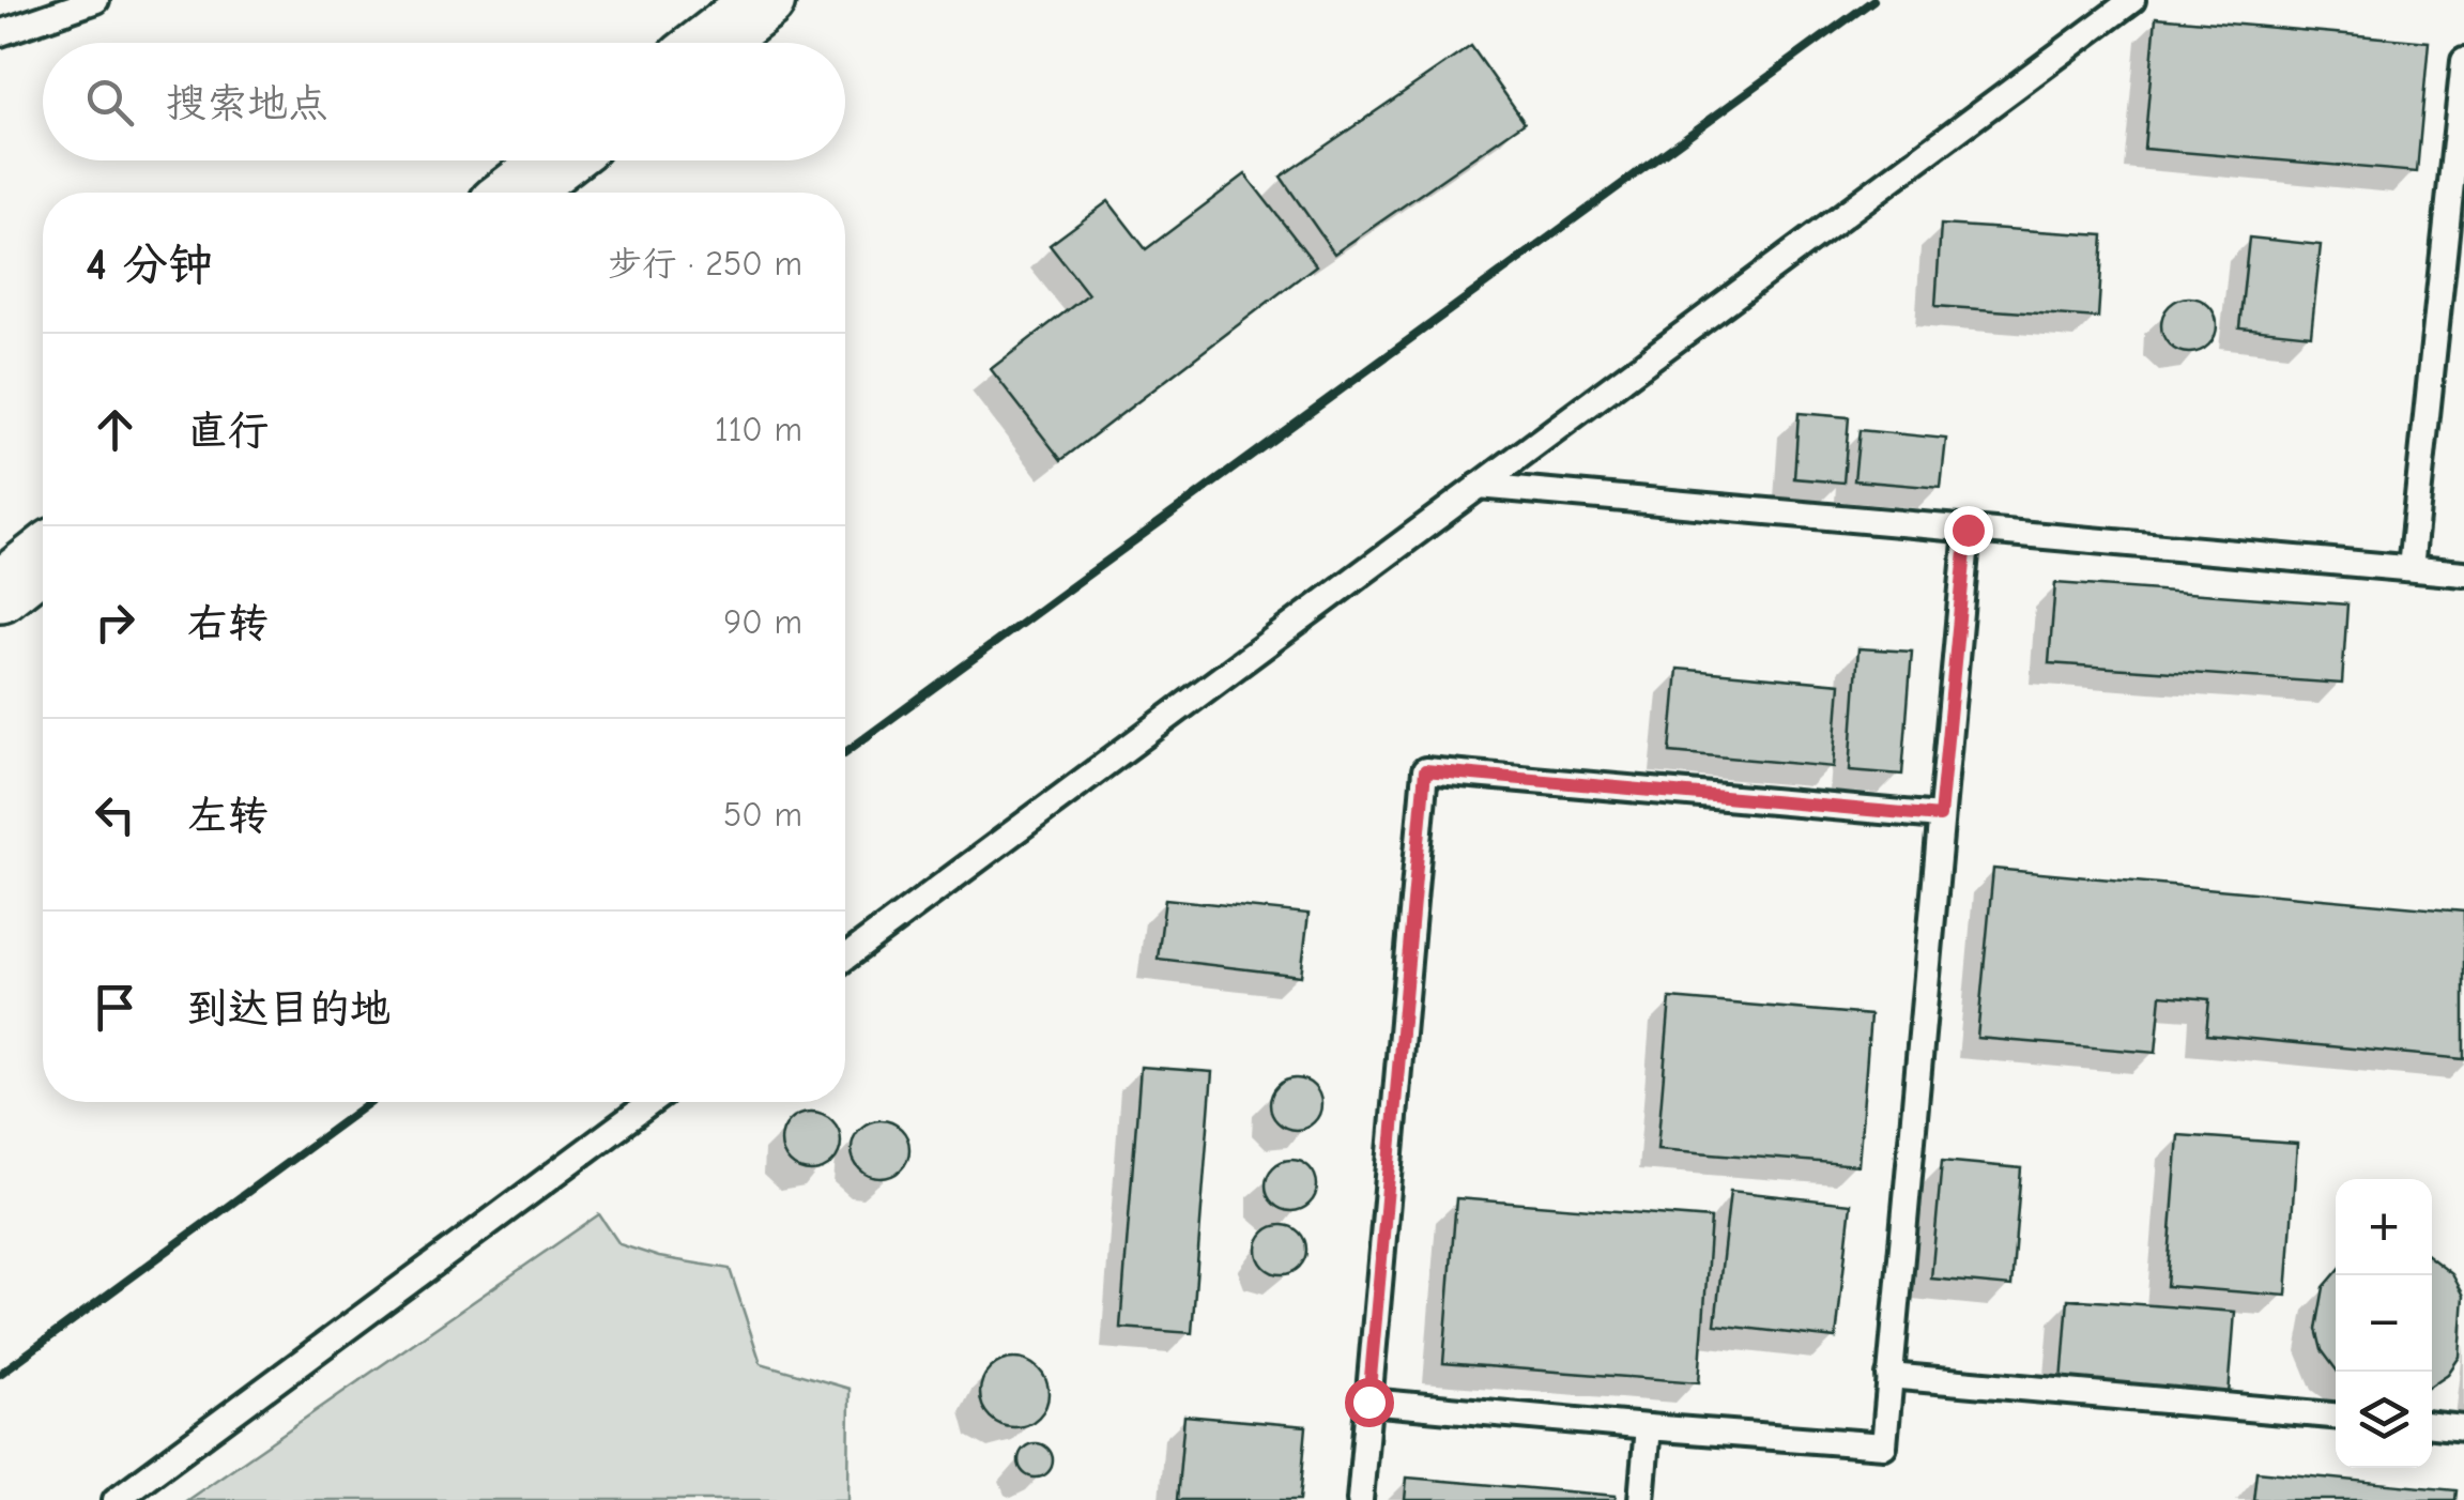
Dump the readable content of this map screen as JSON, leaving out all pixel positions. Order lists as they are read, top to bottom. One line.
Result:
{"page":{"search":"搜索地点","heading":["4 分钟","步行 · 250 m"],"list":[["直行","110 m"],["右转","90 m"],["左转","50 m"],"到达目的地"],"map_buttons":["+","−"]}}
